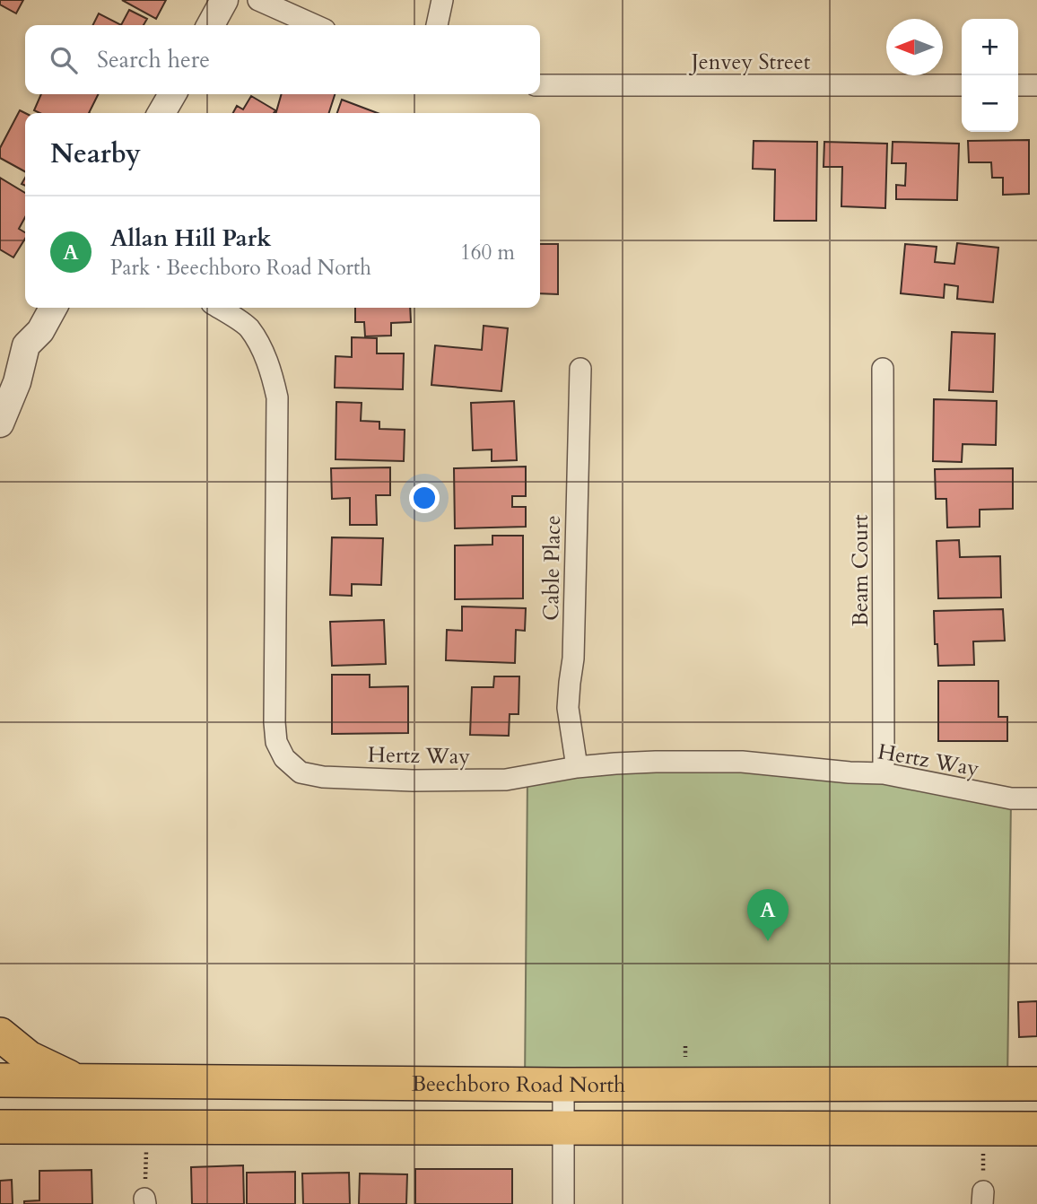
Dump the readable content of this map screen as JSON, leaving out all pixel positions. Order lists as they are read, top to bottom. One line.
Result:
{"streets":{"main road":["Beechboro Road North"],"street":["Jenvey Street","Cable Place","Beam Court","Hertz Way"]},"crossings":[["Cable Place","Hertz Way"],["Beam Court","Hertz Way"]],"north":"left","page":{"map_buttons":["+","−"],"search":"Search here","heading":"Nearby","list":[{"mark":"A","name":"Allan Hill Park","note":"Park · Beechboro Road North","value":"160 m"}],"pins":"A"}}
